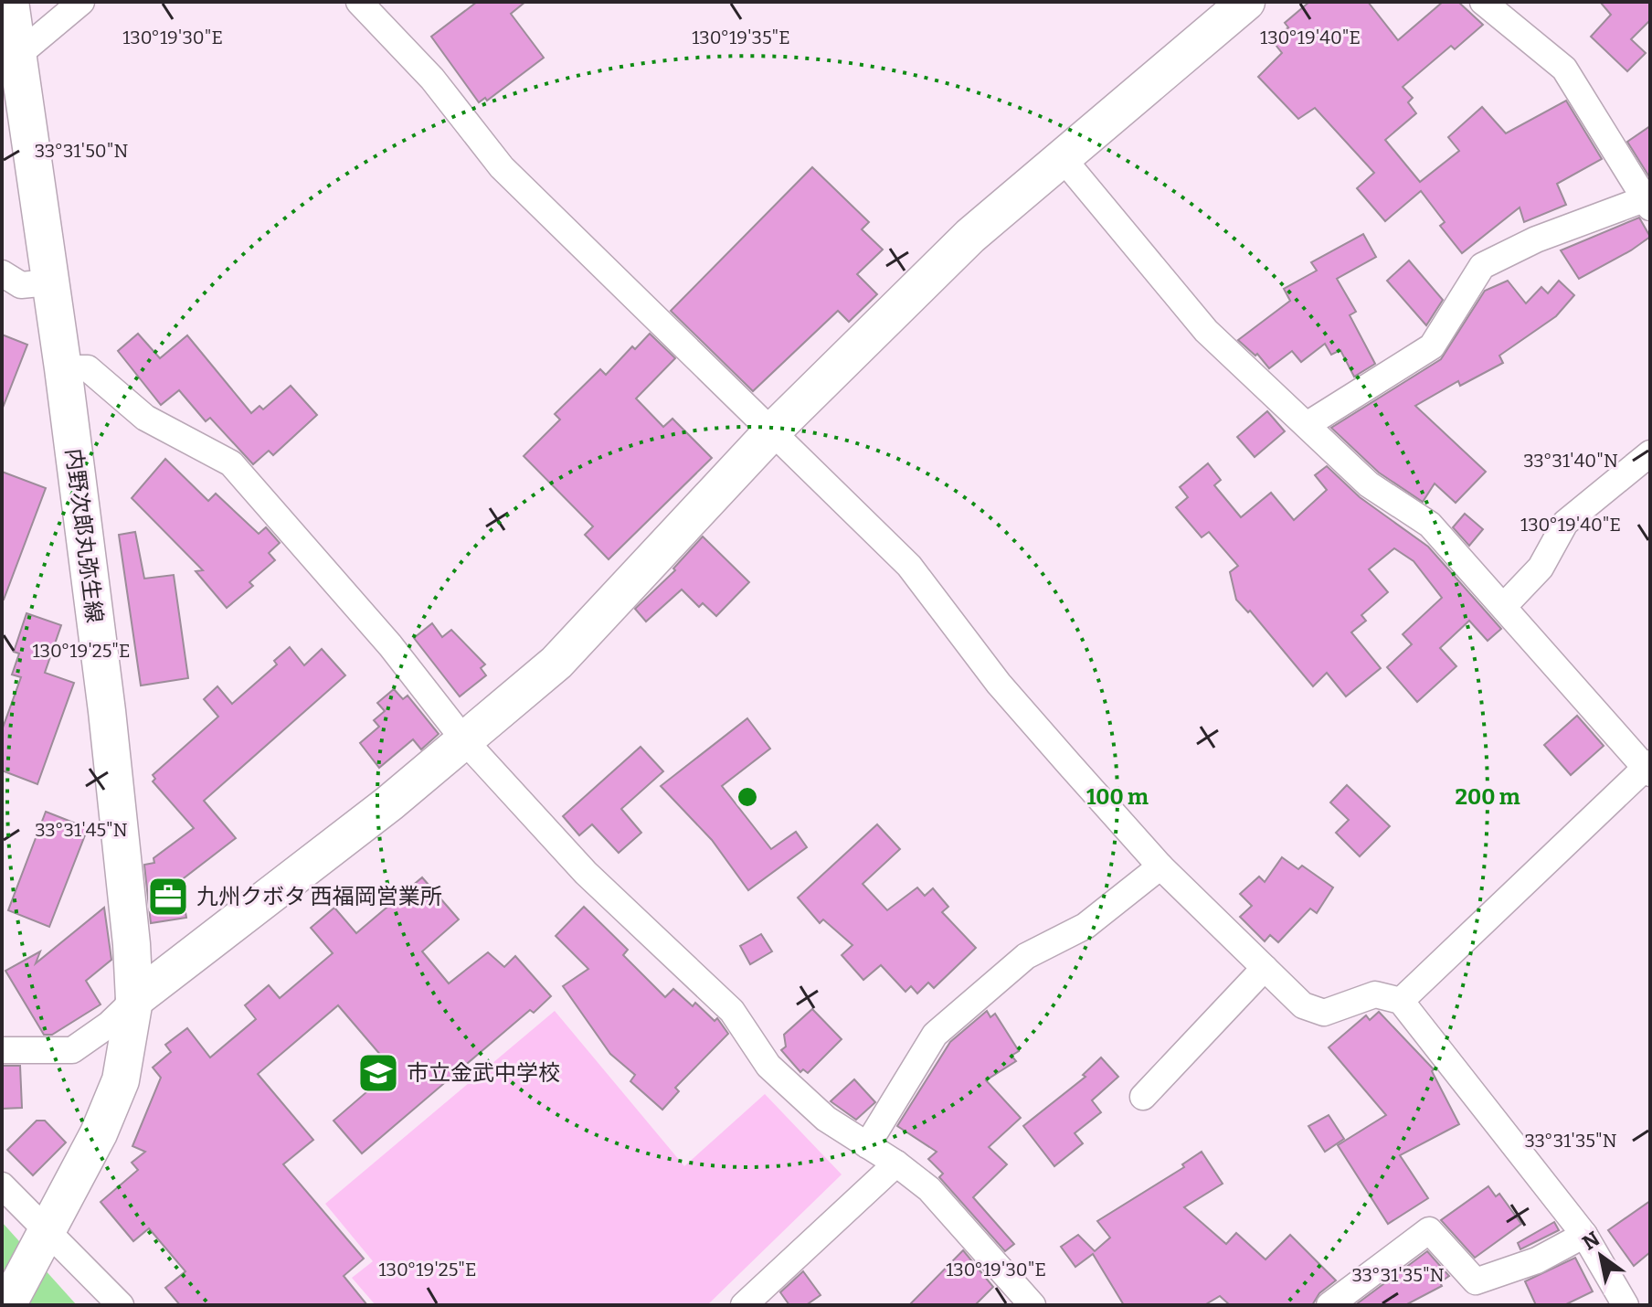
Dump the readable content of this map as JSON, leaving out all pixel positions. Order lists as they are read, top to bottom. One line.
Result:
{"streets":{"street":["内野次郎丸弥生線"]},"places":{"office":["九州クボタ 西福岡営業所"],"school or university":["市立金武中学校"]},"north":"top left","coordinates":["130°19'30\"E","130°19'35\"E","130°19'40\"E","33°31'50\"N","33°31'40\"N","130°19'25\"E","33°31'45\"N","33°31'35\"N"],"rings":["100 m","200 m"]}
